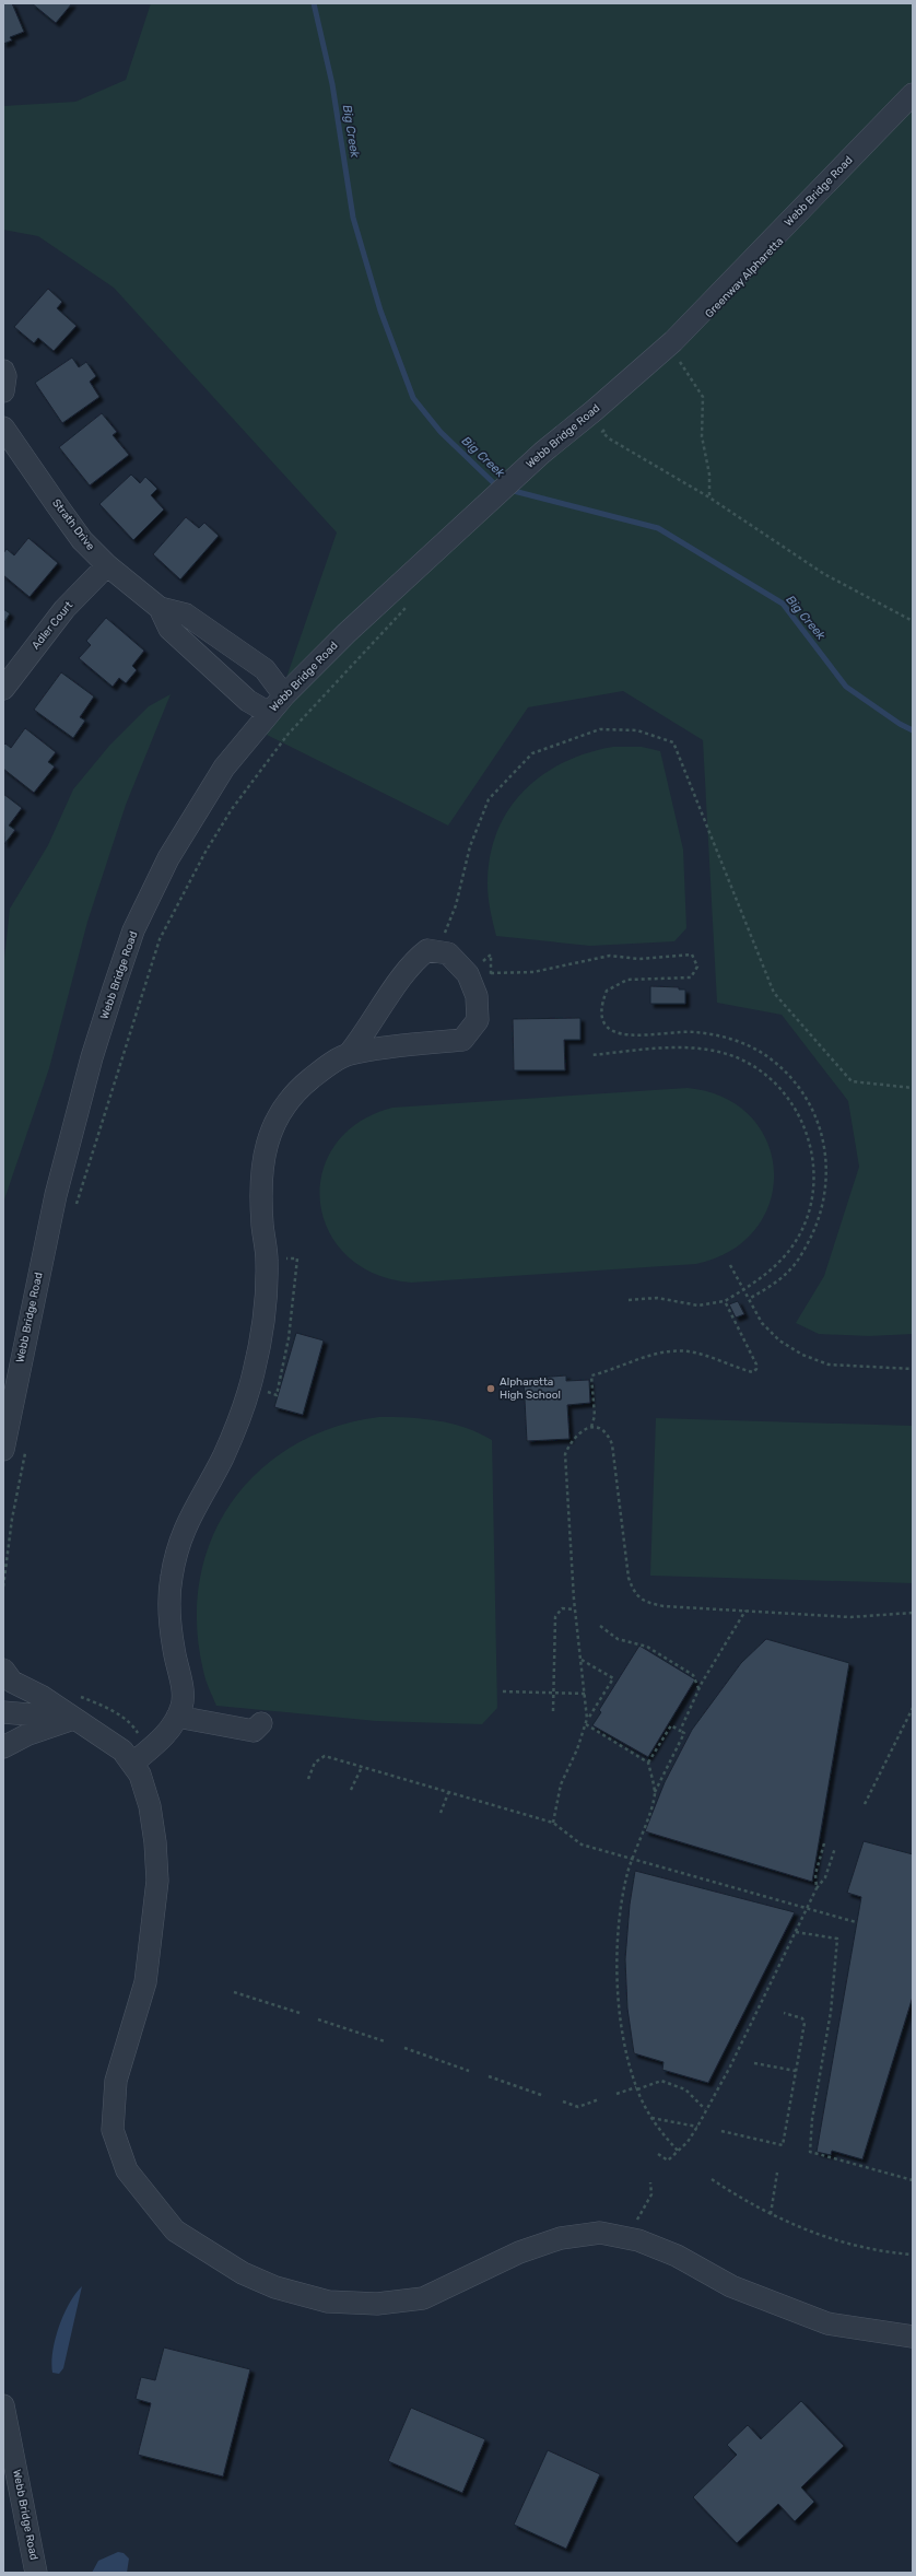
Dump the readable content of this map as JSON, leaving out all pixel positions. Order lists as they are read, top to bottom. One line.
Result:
{"streets":{"street":["Webb Bridge Road","Strath Drive","Adler Court"]},"crossings":[["Webb Bridge Road","Strath Drive"],["Strath Drive","Adler Court"]],"water":["Big Creek"],"places":["Alpharetta High School"]}
